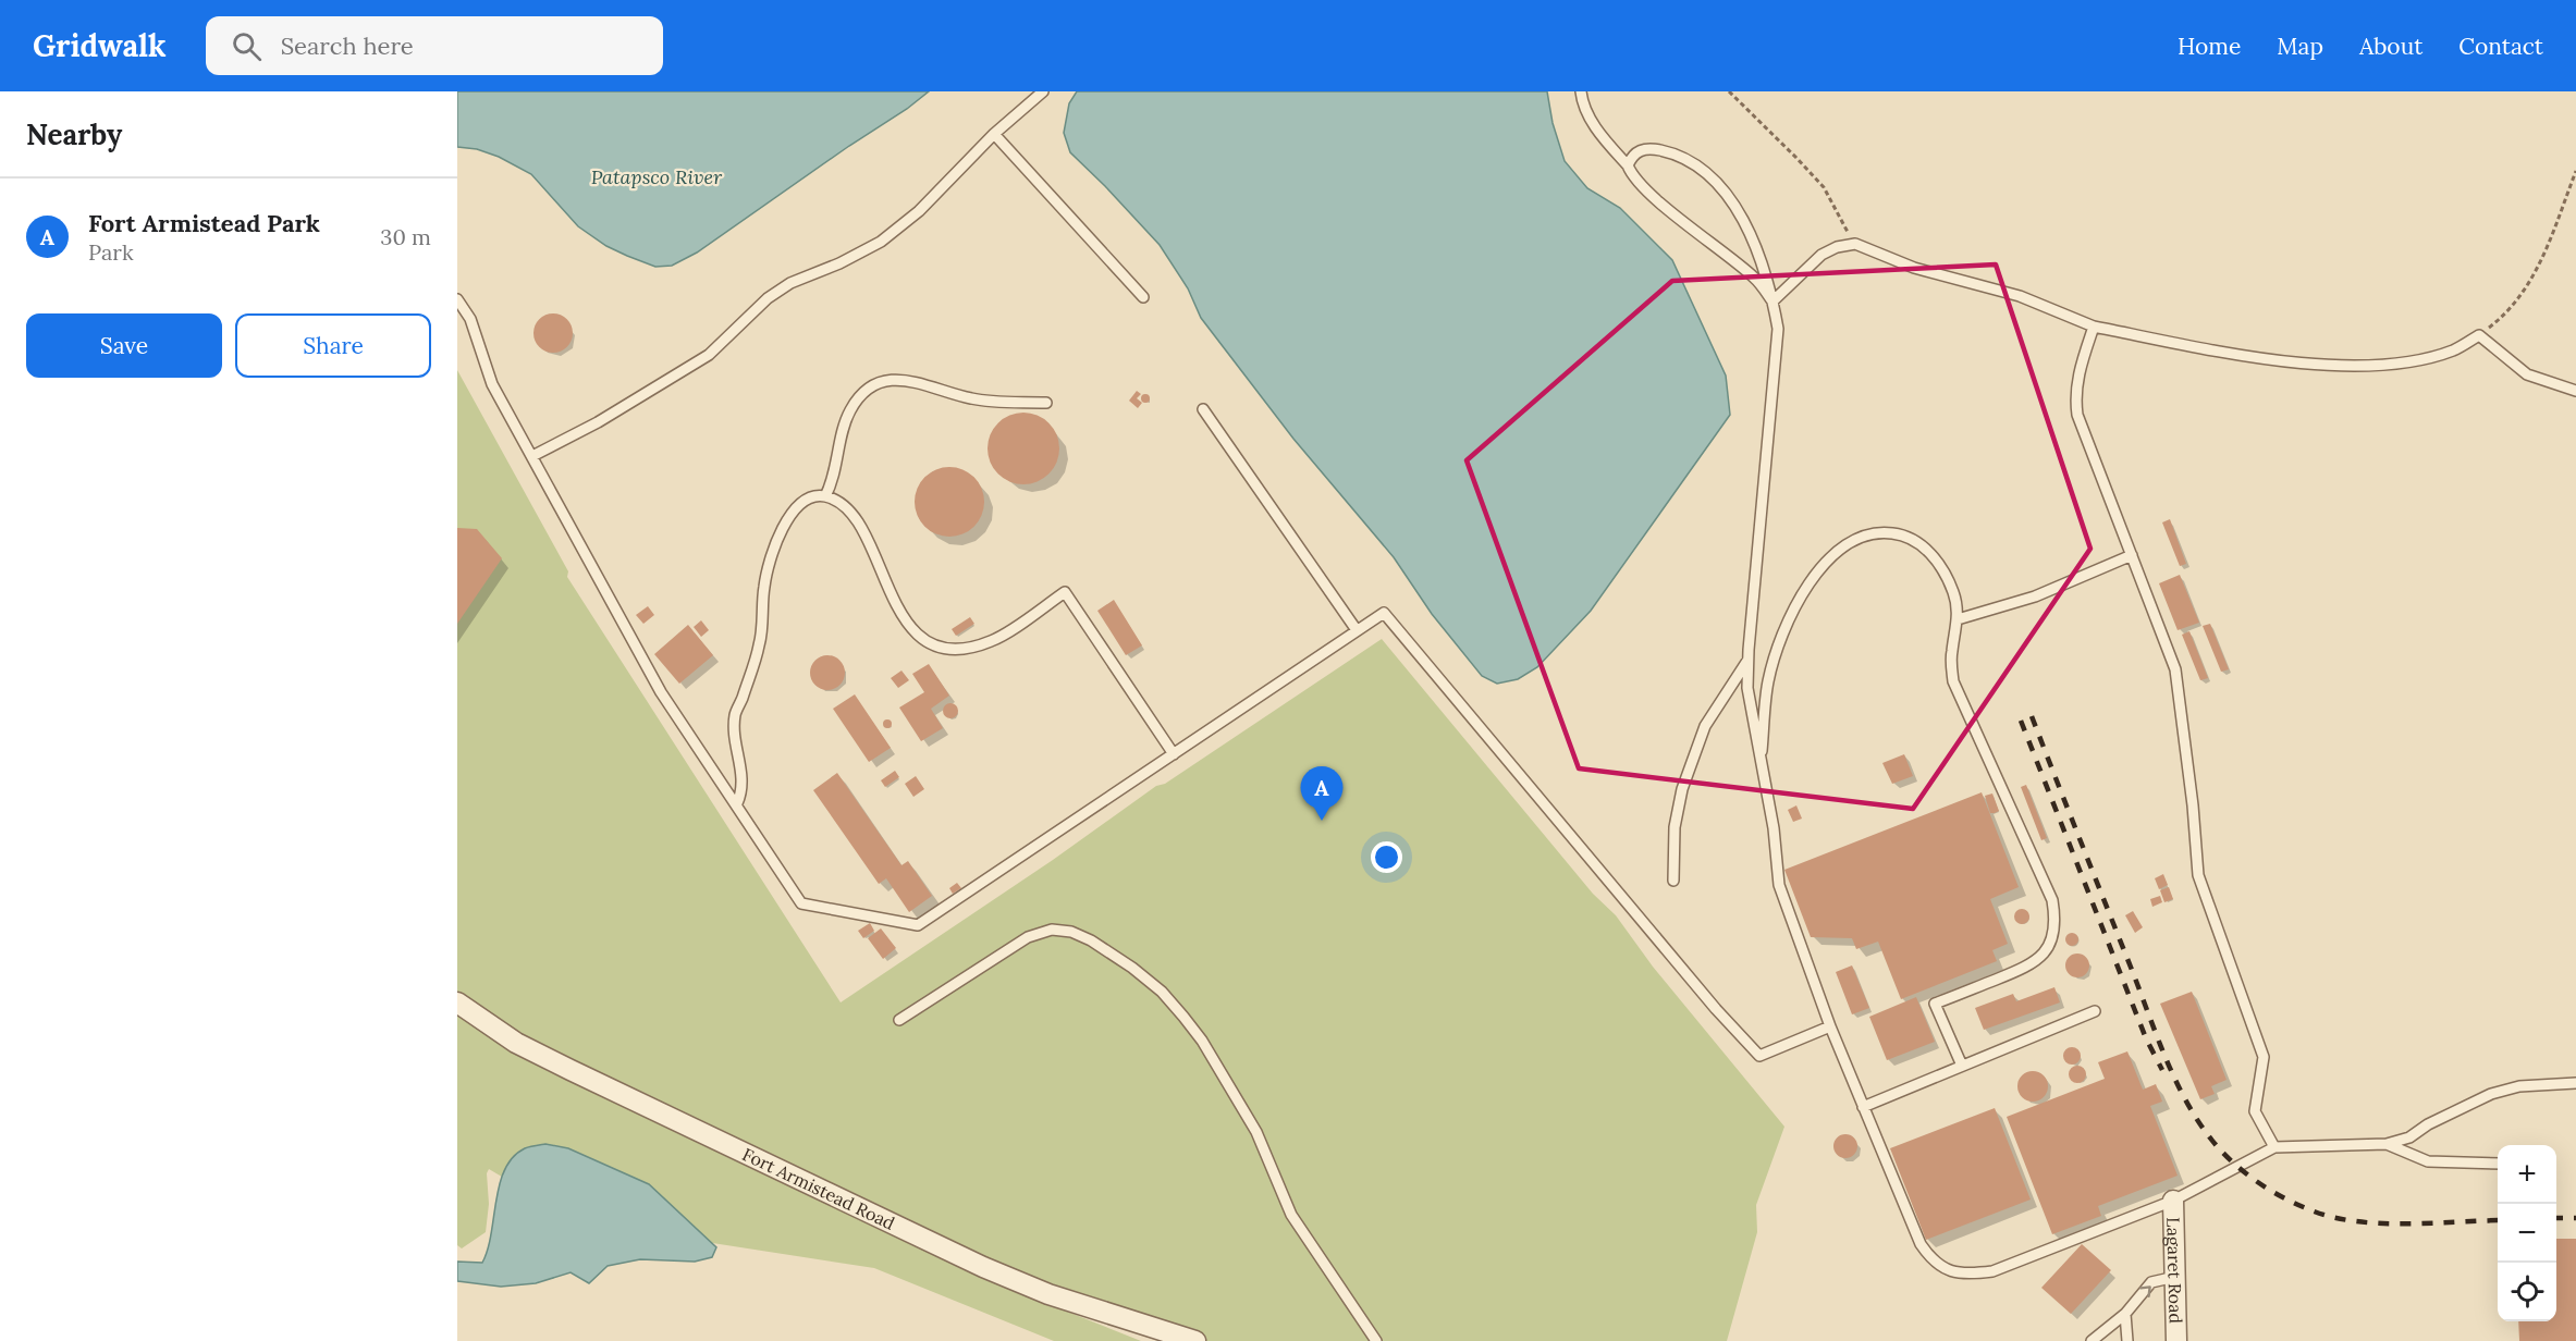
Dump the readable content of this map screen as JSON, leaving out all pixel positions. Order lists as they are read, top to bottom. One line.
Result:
{"streets":{"street":["Fort Armistead Road","Lagaret Road"]},"water":["Patapsco River"],"page":{"header":"Gridwalk","search":"Search here","nav":["Home","Map","About","Contact"],"heading":"Nearby","list":[{"mark":"A","name":"Fort Armistead Park","note":"Park","value":"30 m"}],"buttons":["Save","Share"],"pins":"A","map_buttons":["+","−"]}}
